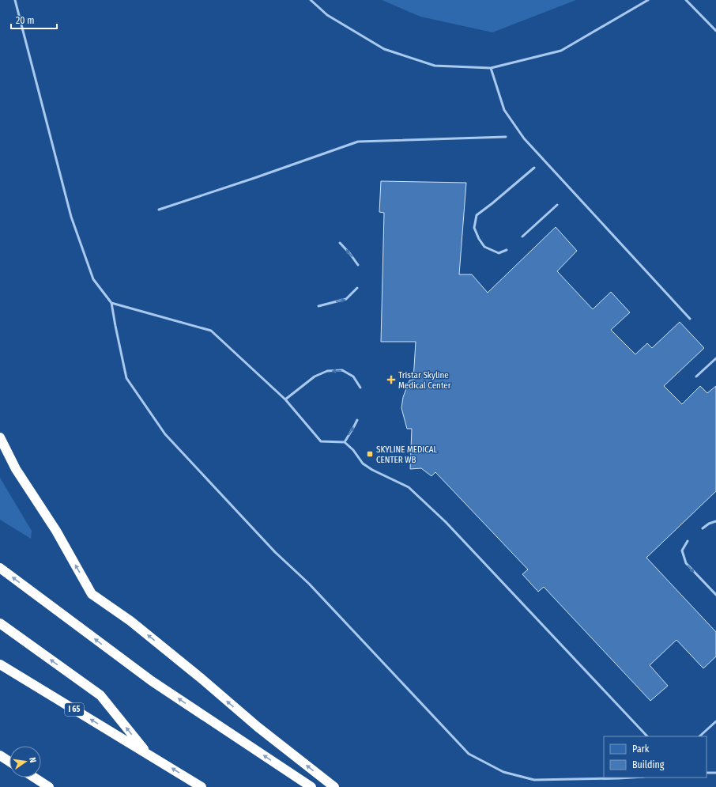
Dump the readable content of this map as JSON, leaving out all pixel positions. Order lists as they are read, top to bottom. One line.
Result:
{"streets":{"highway":["I 65"]},"places":{"health":["Tristar Skyline Medical Center"],"transit":["SKYLINE MEDICAL CENTER WB"]},"legend":["Park","Building"],"scale_bar":"20 m","north":"right"}
